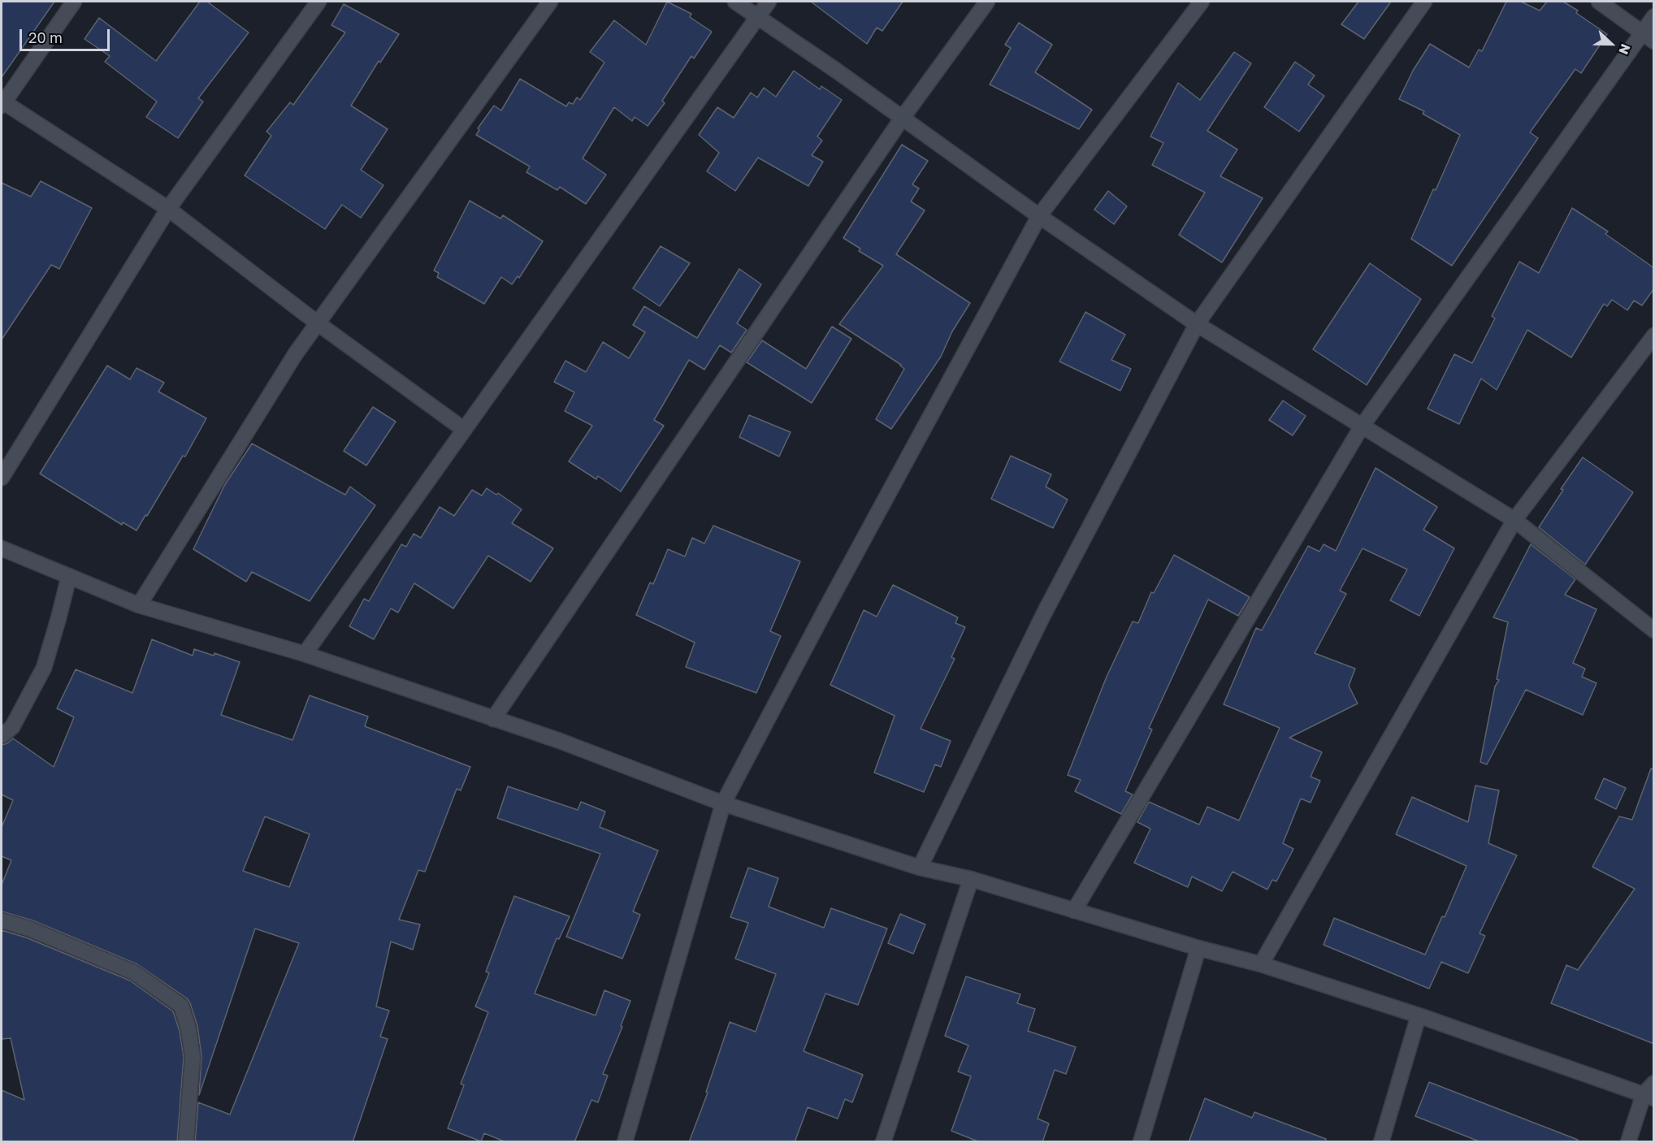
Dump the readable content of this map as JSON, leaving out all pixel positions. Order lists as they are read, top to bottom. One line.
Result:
{"scale_bar":"20 m","north":"right"}
